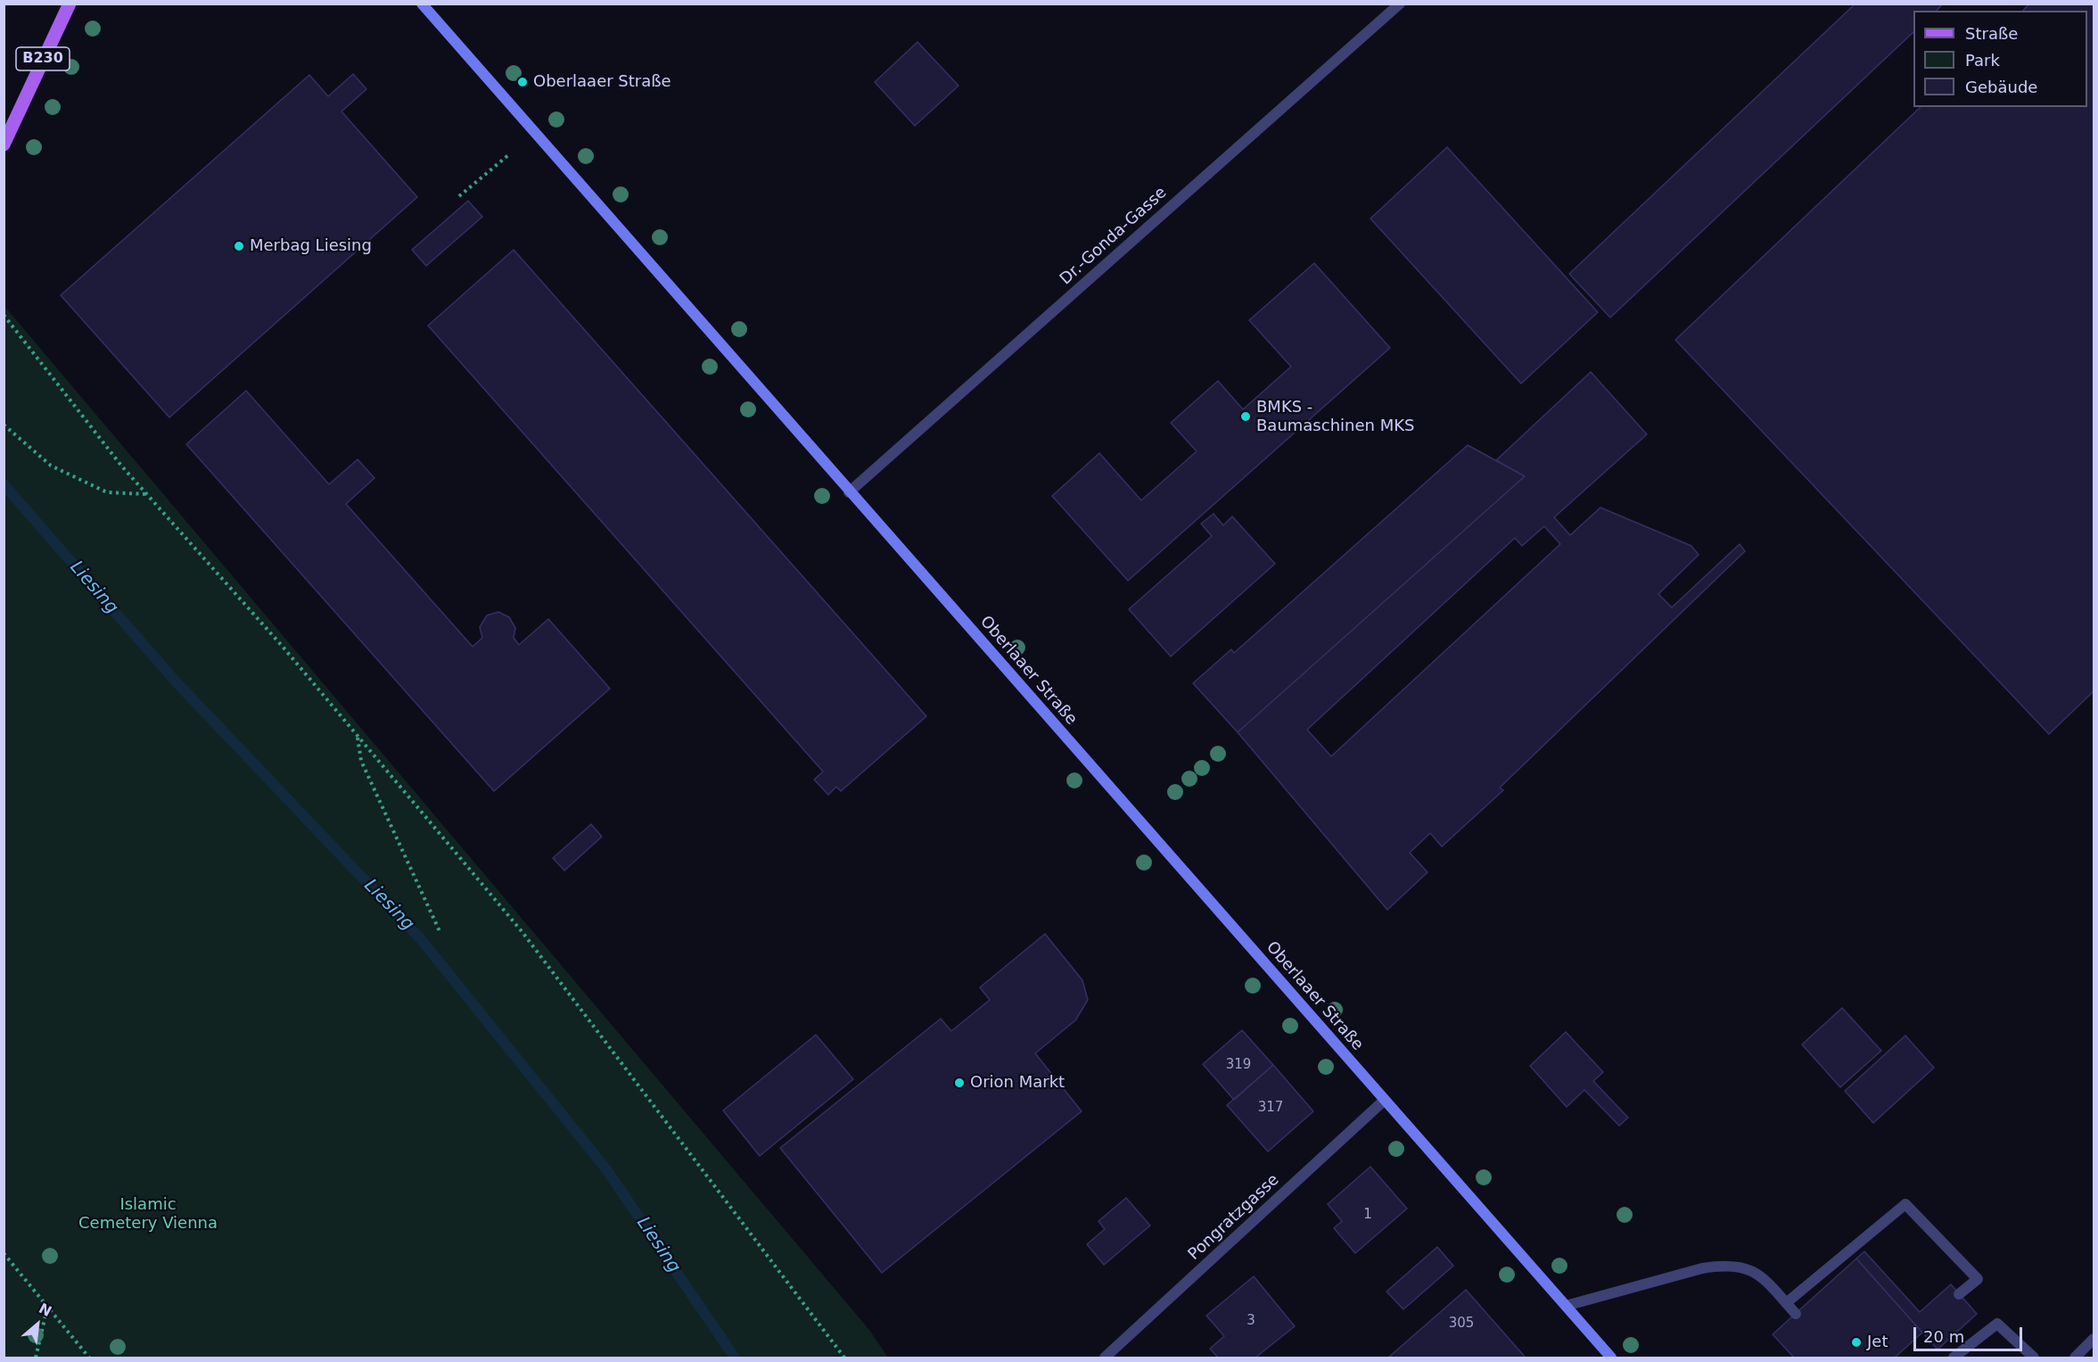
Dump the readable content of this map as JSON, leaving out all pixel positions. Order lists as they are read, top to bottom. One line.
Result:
{"streets":{"main road":["B230","Oberlaaer Straße"],"street":["Dr.-Gonda-Gasse","Pongratzgasse"]},"crossings":[["Dr.-Gonda-Gasse","Oberlaaer Straße"],["Oberlaaer Straße","Pongratzgasse"]],"water":["Liesing"],"parks":["Islamic Cemetery Vienna"],"places":["Oberlaaer Straße","Merbag Liesing","BMKS - Baumaschinen MKS","Orion Markt","Jet"],"house_numbers":["319","317","1","3","305"],"legend":["Straße","Park","Gebäude"],"scale_bar":"20 m","north":"top right"}
